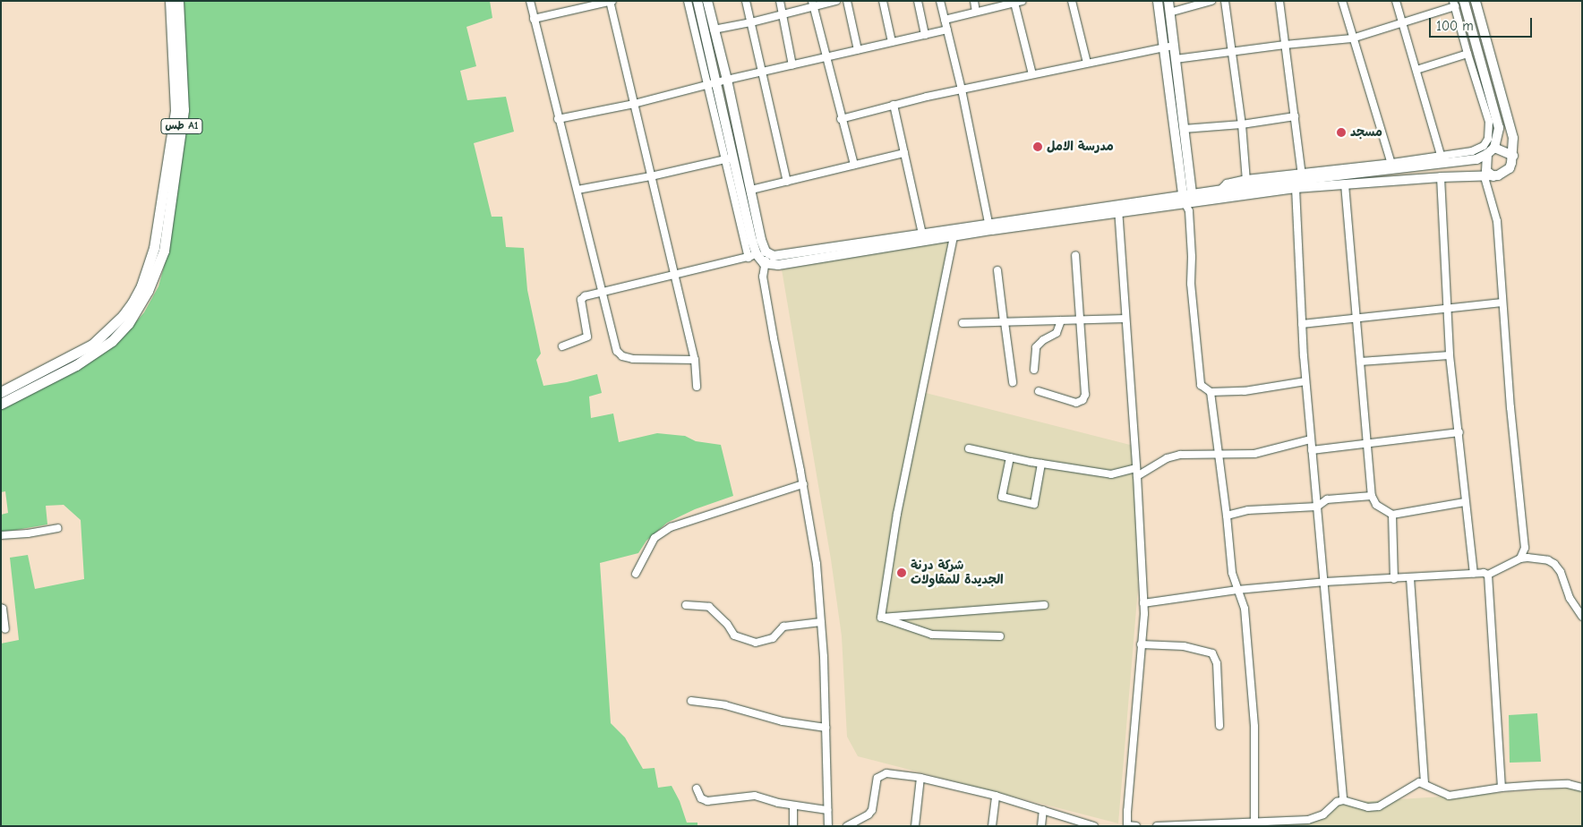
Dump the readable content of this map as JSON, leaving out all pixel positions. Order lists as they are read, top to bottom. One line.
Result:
{"streets":{"highway":["طس A1"]},"places":["مسجد","مدرسة الامل","شركة درنة الجديدة للمقاولات"],"scale_bar":"100 m"}
